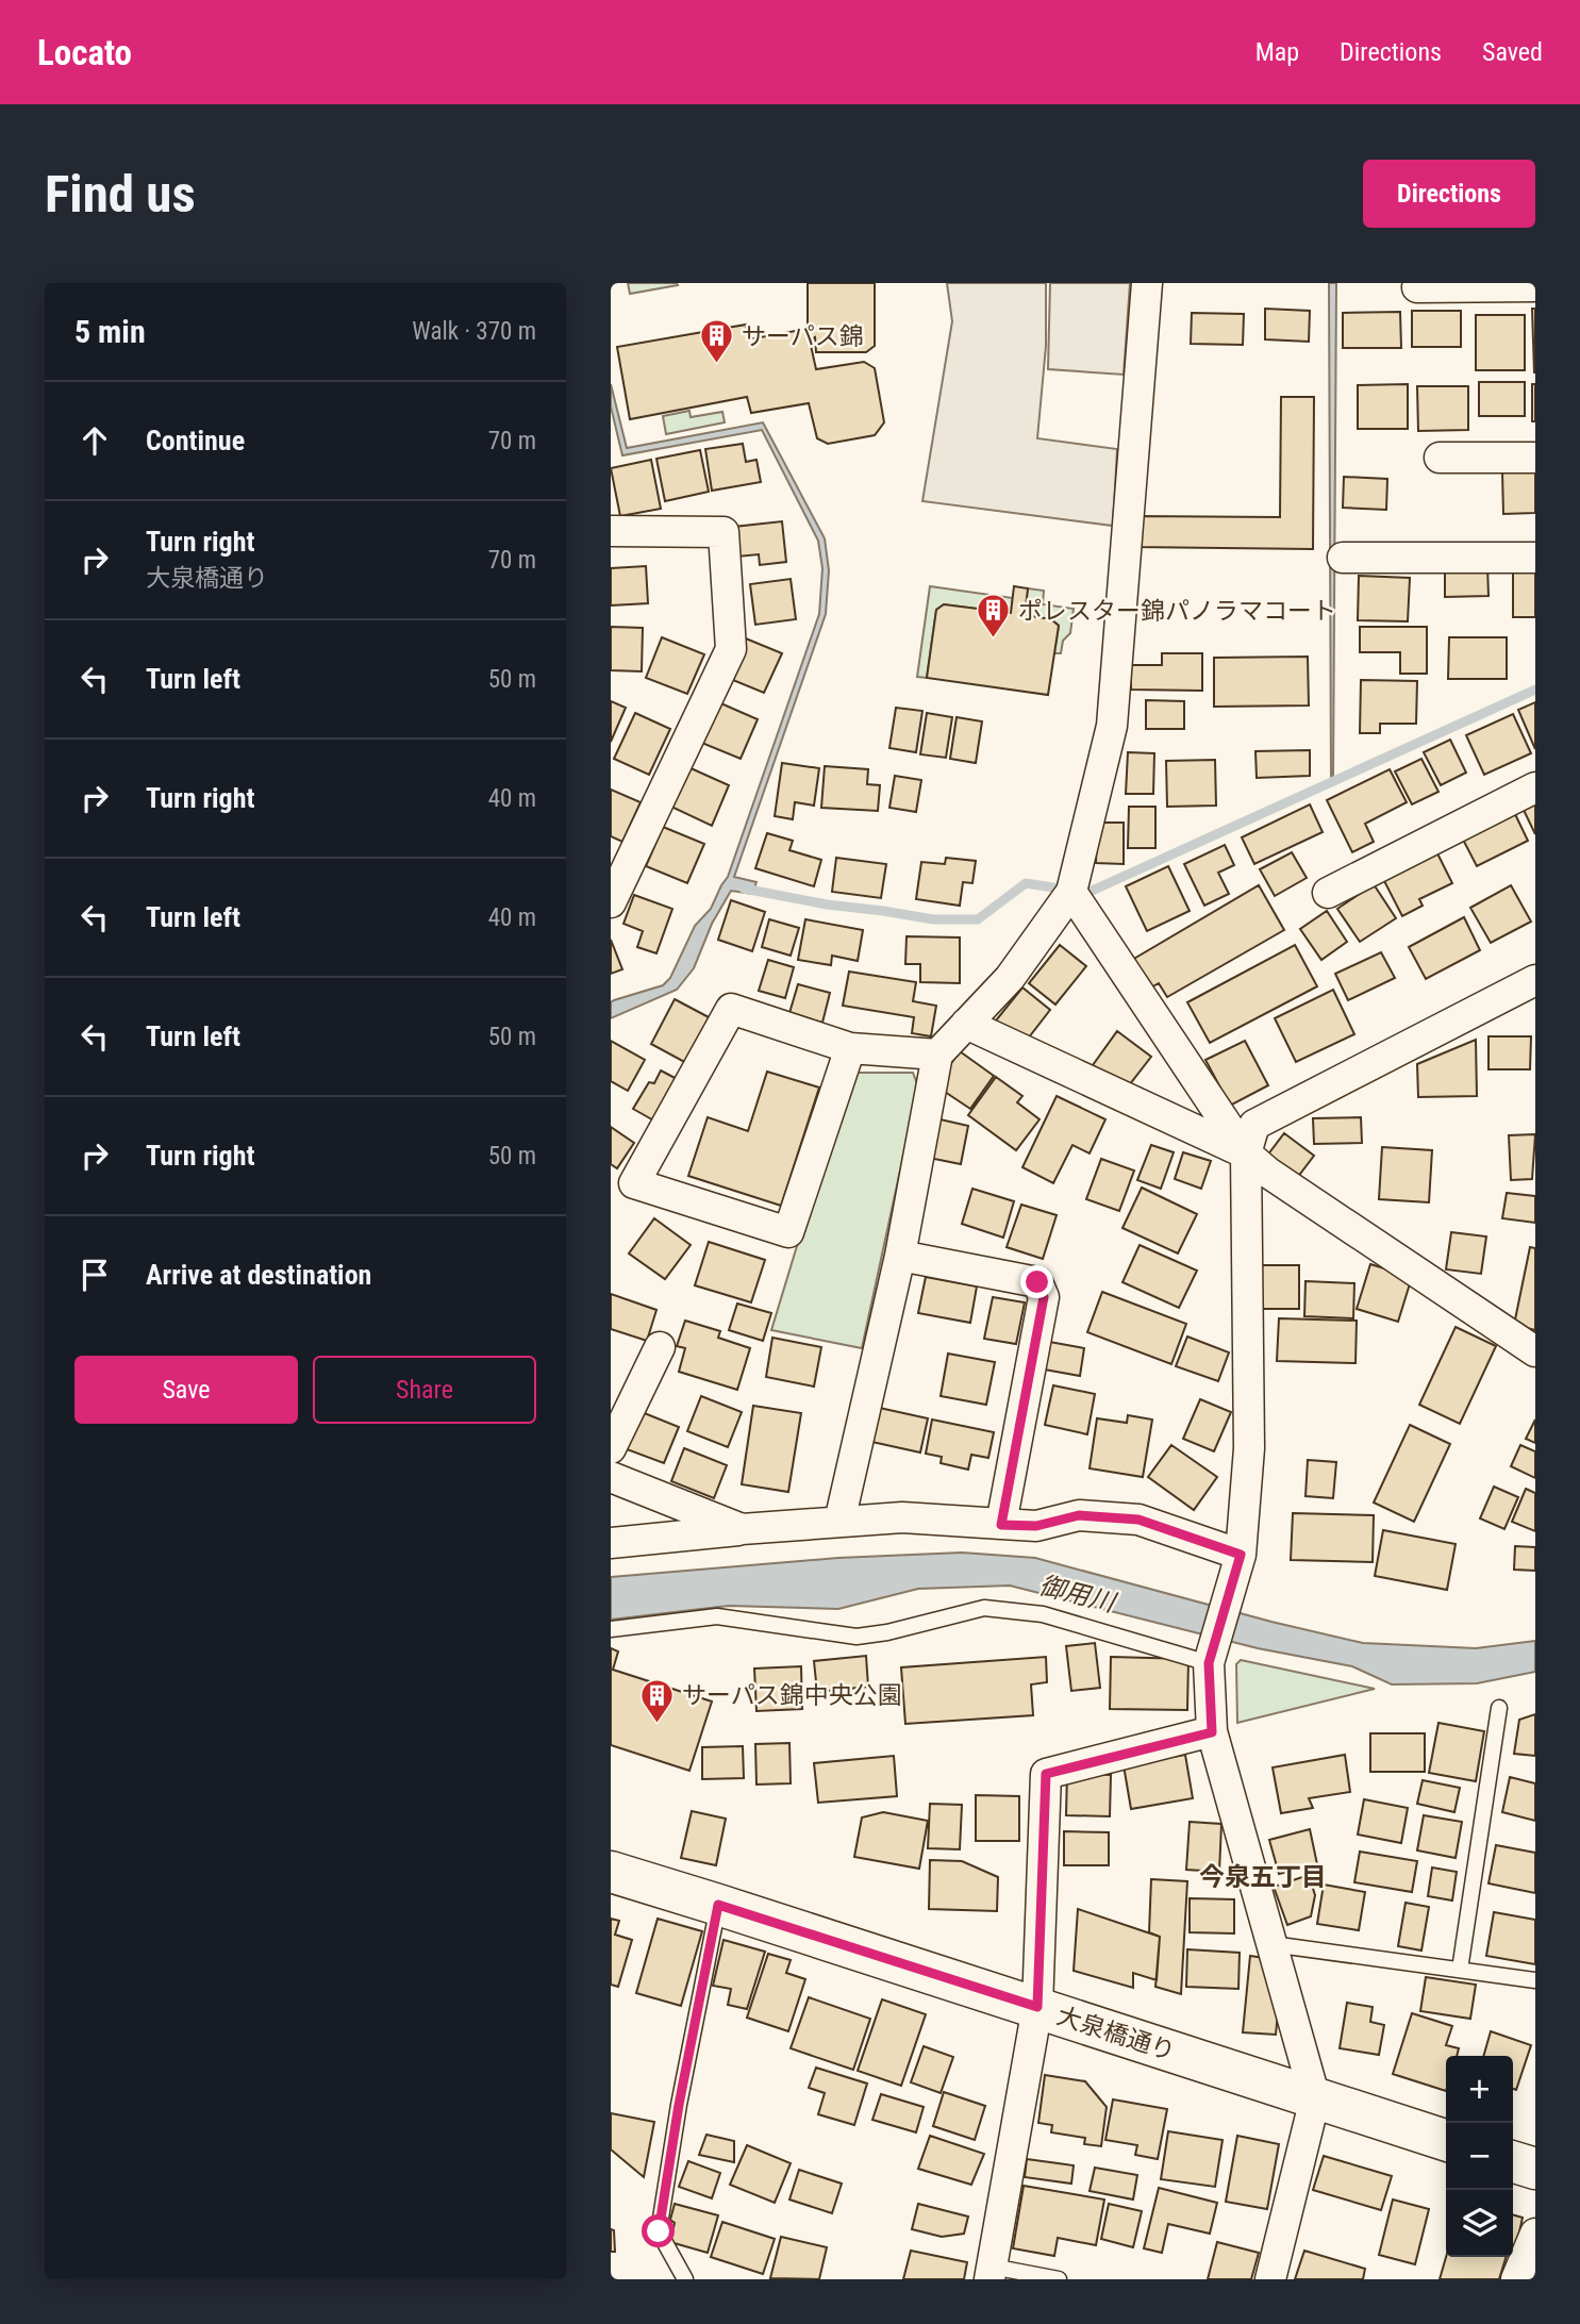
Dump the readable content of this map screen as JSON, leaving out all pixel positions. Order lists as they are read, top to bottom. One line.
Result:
{"streets":{"street":["大泉橋通り"]},"districts":["今泉五丁目"],"water":["御用川"],"places":{"building":["サーパス錦","ポレスター錦パノラマコート","サーパス錦中央公園"]},"page":{"header":"Locato","nav":["Map","Directions","Saved"],"buttons":["Directions",["Save","Share"]],"title":"Find us","heading":["5 min","Walk · 370 m"],"list":[["Continue","70 m"],["Turn right","大泉橋通り","70 m"],["Turn left","50 m"],["Turn right","40 m"],["Turn left","40 m"],["Turn left","50 m"],["Turn right","50 m"],"Arrive at destination"],"map_buttons":["+","−"]}}
